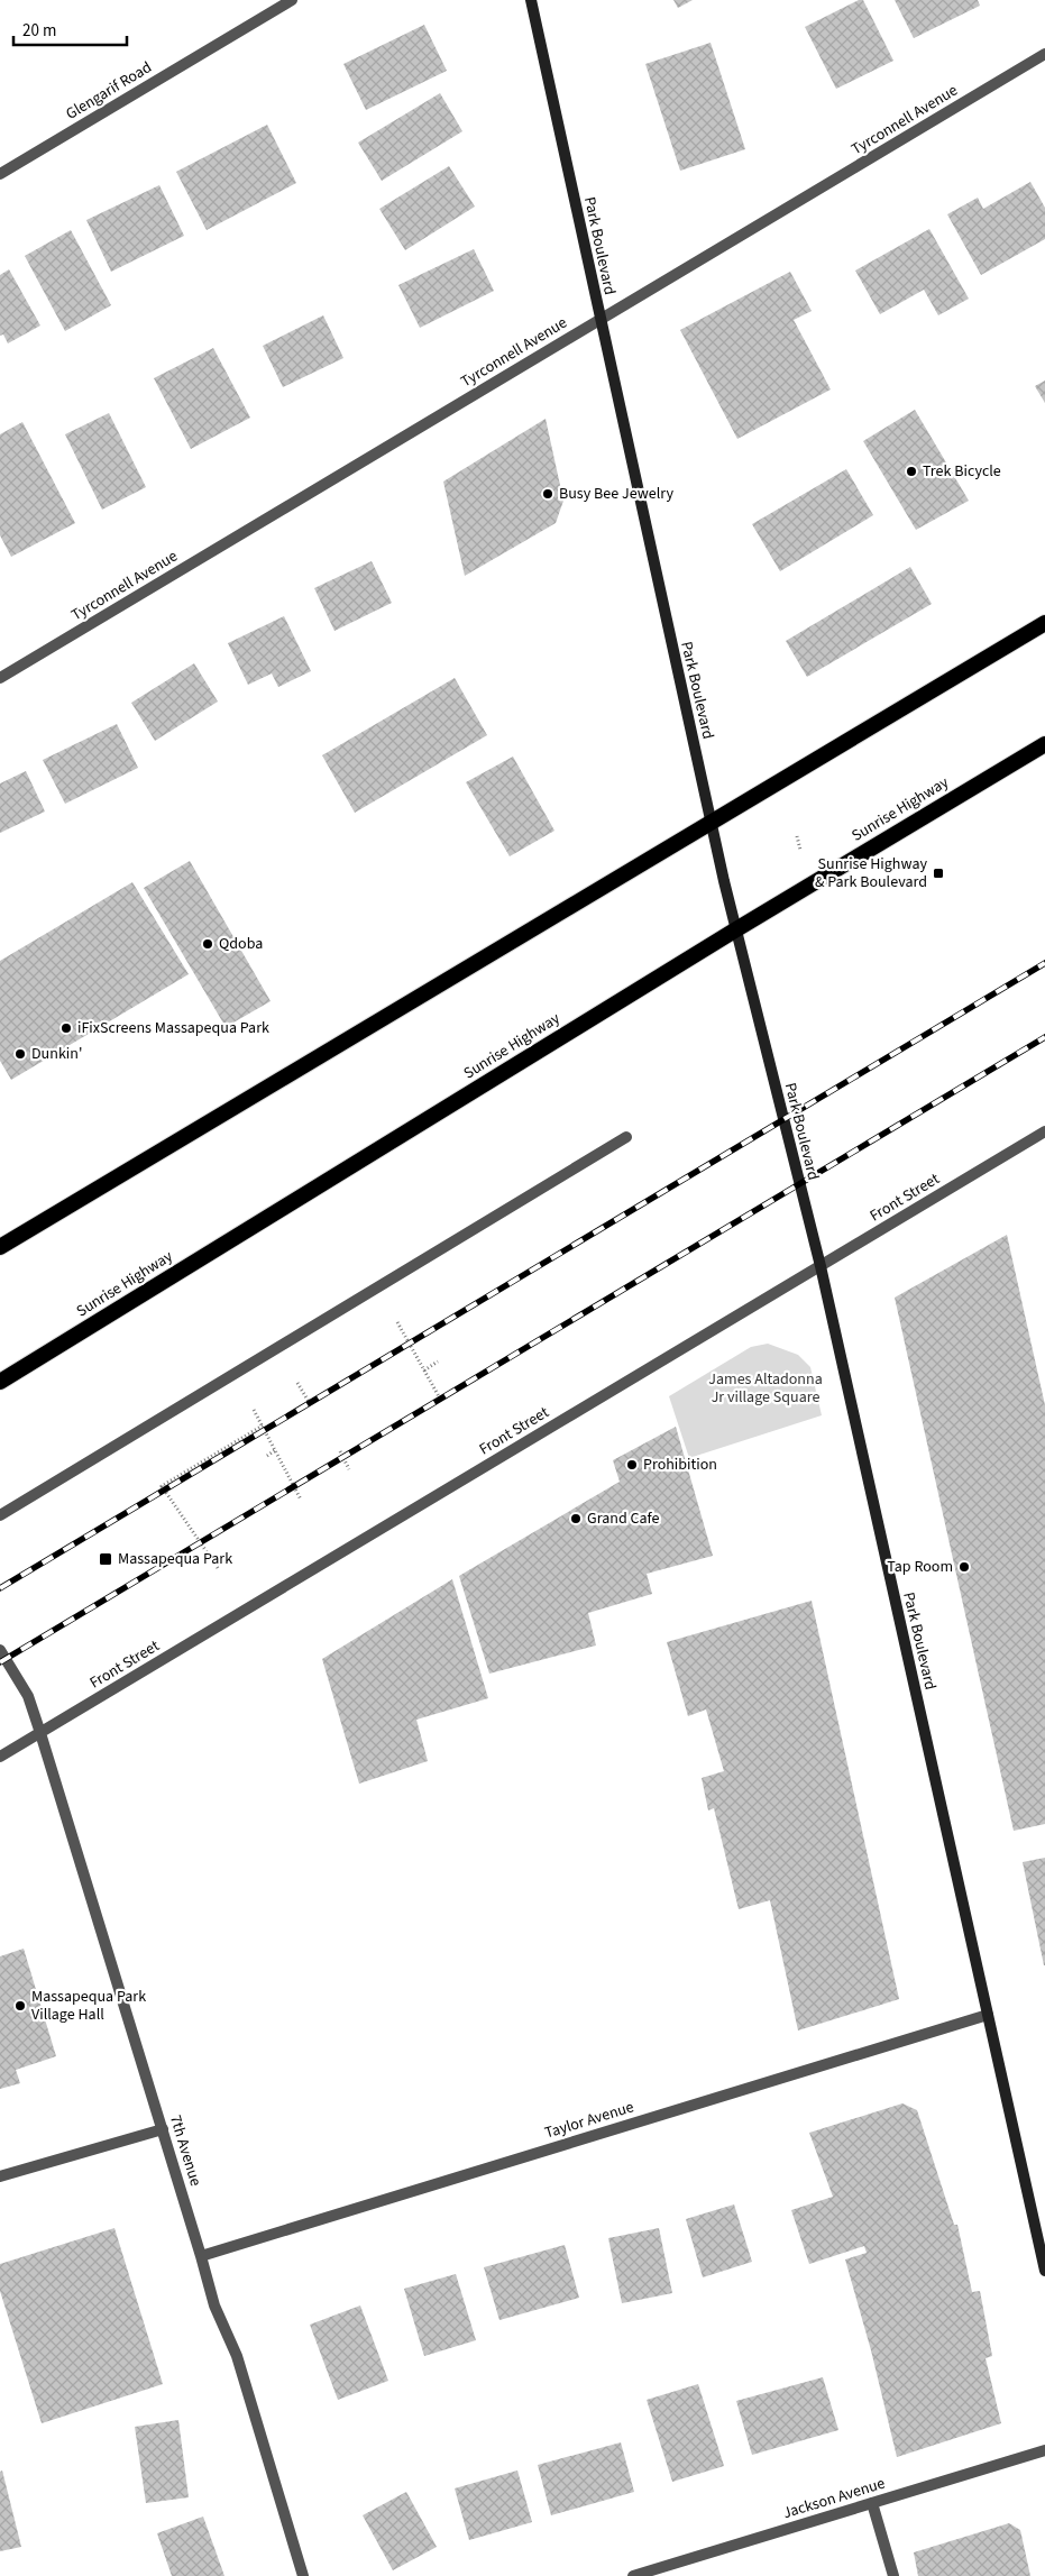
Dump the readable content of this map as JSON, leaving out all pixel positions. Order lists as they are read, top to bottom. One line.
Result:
{"streets":{"highway":["Sunrise Highway"],"main road":["Park Boulevard"],"street":["Glengarif Road","Tyrconnell Avenue","Front Street","Taylor Avenue","7th Avenue","Jackson Avenue"]},"crossings":[["Tyrconnell Avenue","Park Boulevard"],["Park Boulevard","Sunrise Highway"],["Park Boulevard","Front Street"],["Park Boulevard","Taylor Avenue"],["Front Street","7th Avenue"],["Taylor Avenue","7th Avenue"]],"parks":["James Altadonna Jr village Square"],"places":{"other":["Trek Bicycle","Busy Bee Jewelry","Qdoba","iFixScreens Massapequa Park","Dunkin'","Prohibition","Grand Cafe","Tap Room","Massapequa Park Village Hall"],"transit":["Sunrise Highway & Park Boulevard","Massapequa Park"]},"scale_bar":"20 m"}
